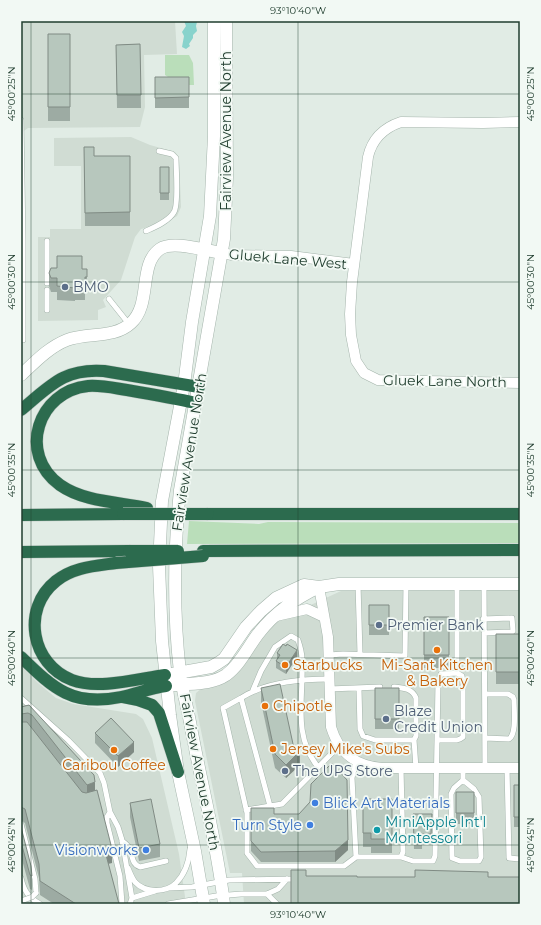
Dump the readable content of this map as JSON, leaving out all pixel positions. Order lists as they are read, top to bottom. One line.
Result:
{"streets":{"street":["Fairview Avenue North","Gluek Lane West","Gluek Lane North"]},"crossings":[["Fairview Avenue North","Gluek Lane West"],["Gluek Lane West","Gluek Lane North"]],"places":["BMO","Premier Bank","Mi-Sant Kitchen & Bakery","Starbucks","Chipotle","Blaze Credit Union","Jersey Mike's Subs","Caribou Coffee","The UPS Store","Blick Art Materials","Turn Style","MiniApple Int'l Montessori","Visionworks"],"coordinates":["93°10'40\"W","45°00'25\"N","45°00'30\"N","45°00'35\"N","45°00'40\"N","45°00'45\"N"]}
